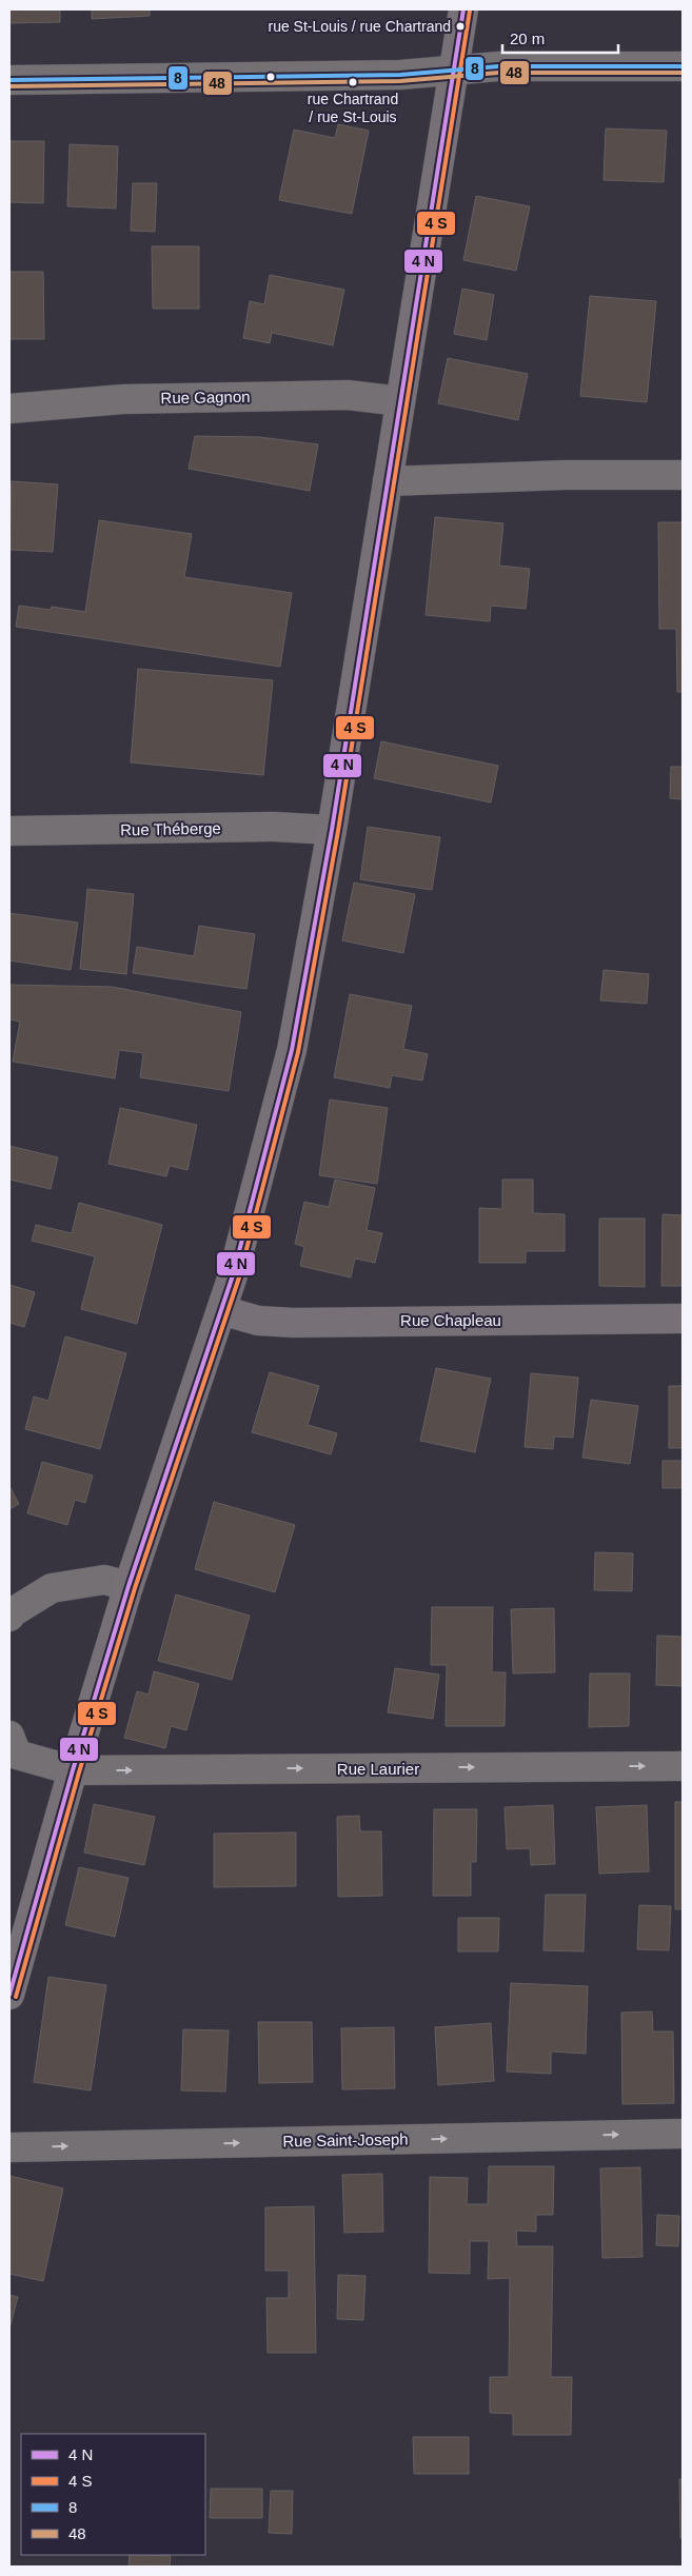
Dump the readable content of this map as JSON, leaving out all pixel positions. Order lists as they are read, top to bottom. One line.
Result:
{"streets":{"main road":["Rue Chapleau"],"street":["Rue Gagnon","Rue Théberge","Rue Laurier","Rue Saint-Joseph"]},"one_way":["Rue Laurier","Rue Saint-Joseph"],"places":["rue St-Louis / rue Chartrand","rue Chartrand / rue St-Louis"],"lines":["transit line 8","transit line 48"],"legend":["4 N","4 S","8","48"],"scale_bar":"20 m"}
